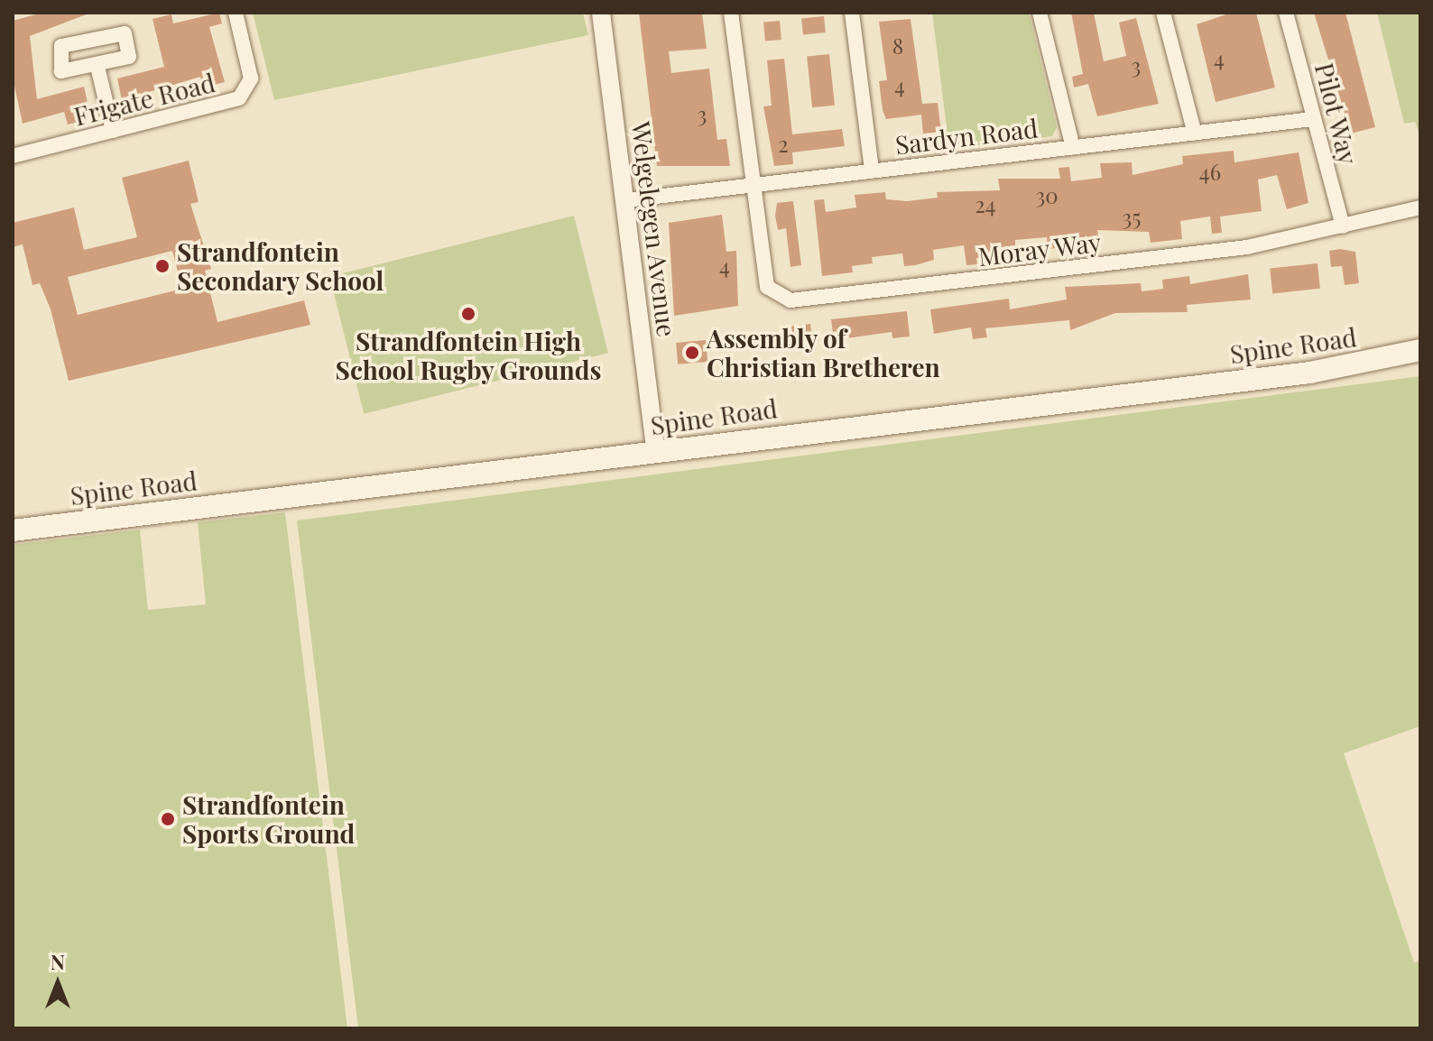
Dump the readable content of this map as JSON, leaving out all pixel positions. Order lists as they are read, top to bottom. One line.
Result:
{"streets":{"main road":["Spine Road"],"street":["Frigate Road","Pilot Way","Sardyn Road","Welgelegen Avenue","Moray Way"]},"crossings":[["Pilot Way","Sardyn Road"],["Pilot Way","Moray Way"],["Sardyn Road","Welgelegen Avenue"],["Sardyn Road","Moray Way"],["Welgelegen Avenue","Spine Road"]],"places":["Strandfontein Secondary School","Strandfontein High School Rugby Grounds","Assembly of Christian Bretheren","Strandfontein Sports Ground"],"house_numbers":["8","4","3","4","3","2","46","30","24","35","4"],"north":"top"}
